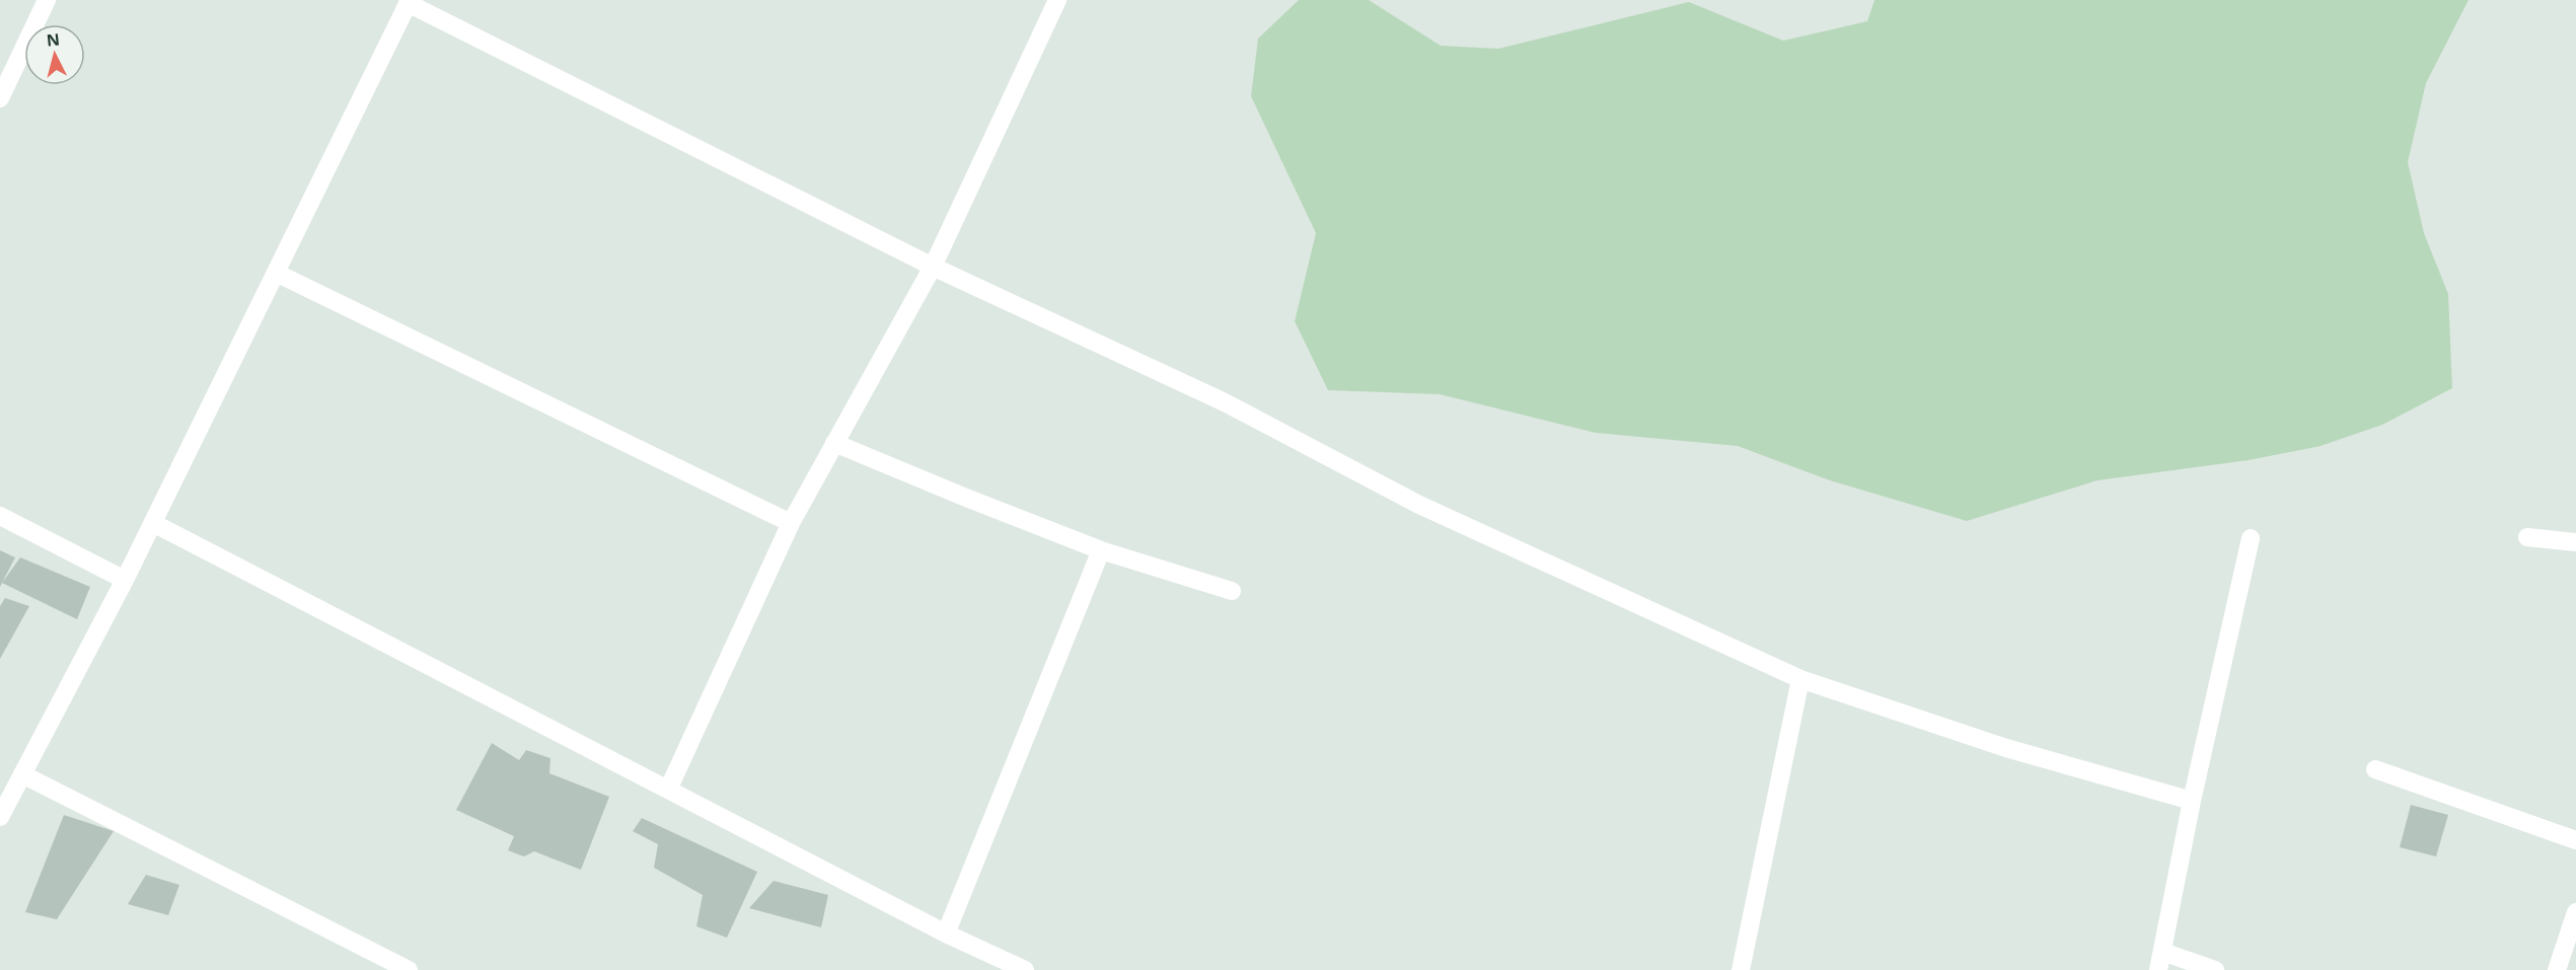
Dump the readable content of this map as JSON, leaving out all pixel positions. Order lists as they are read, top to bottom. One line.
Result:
{"north":"top"}
